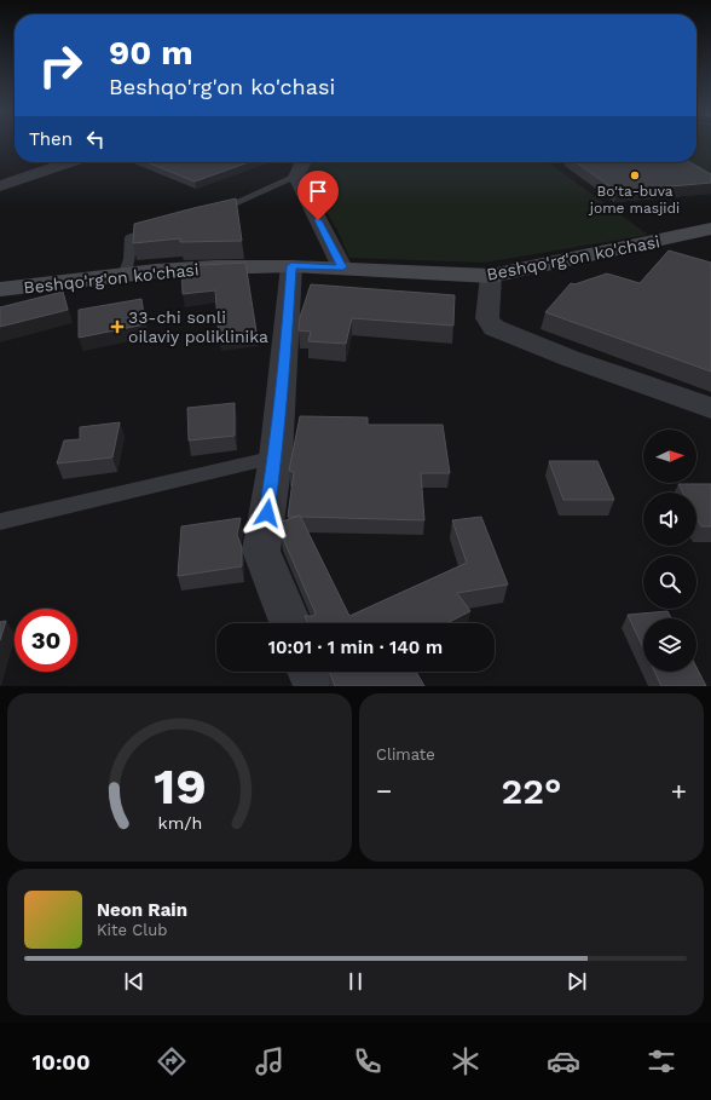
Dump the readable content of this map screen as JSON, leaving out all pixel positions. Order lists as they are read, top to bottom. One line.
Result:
{"streets":{"street":["Beshqo'rg'on ko'chasi"]},"places":{"other":["Bo'ta-buva jome masjidi"],"health":["33-chi sonli oilaviy poliklinika"]},"north":"right","page":{"turn":["90 m","Beshqo'rg'on ko'chasi"],"then":"Then","limit":"30","trip":"10:01 · 1 min · 140 m","tile":"Climate","heat":["−","22°","+"],"song":["Neon Rain","Kite Club"],"tabs":"10:00","gauge":["19","km/h"]}}
